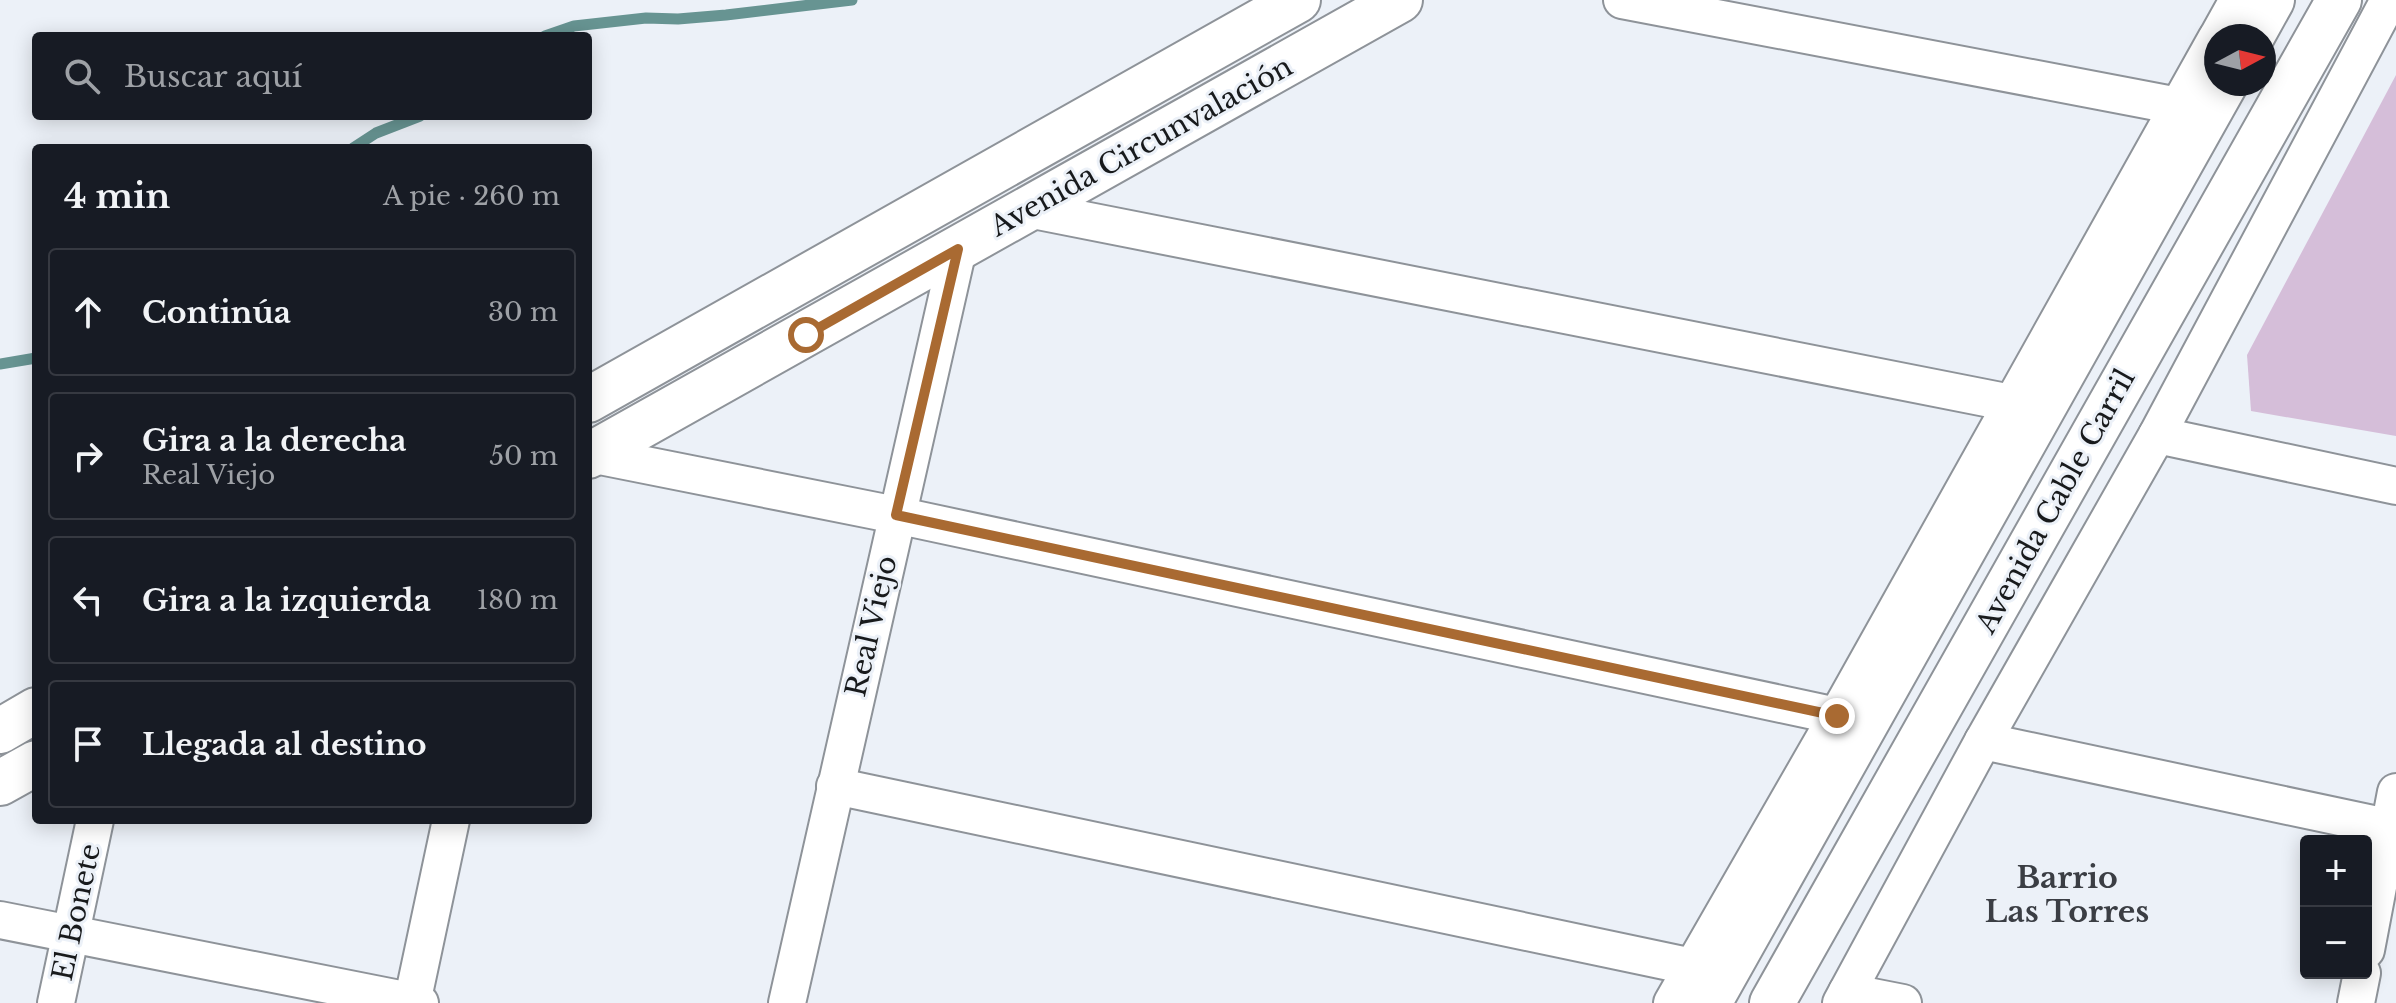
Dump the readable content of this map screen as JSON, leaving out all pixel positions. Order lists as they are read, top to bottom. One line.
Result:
{"streets":{"main road":["Avenida Circunvalación","Avenida Cable Carril"],"street":["Real Viejo","El Bonete"]},"crossings":[["Avenida Circunvalación","Real Viejo"]],"districts":["Barrio Las Torres"],"north":"right","page":{"search":"Buscar aquí","heading":["4 min","A pie · 260 m"],"list":[["Continúa","30 m"],["Gira a la derecha","Real Viejo","50 m"],["Gira a la izquierda","180 m"],"Llegada al destino"],"map_buttons":["+","−"]}}
